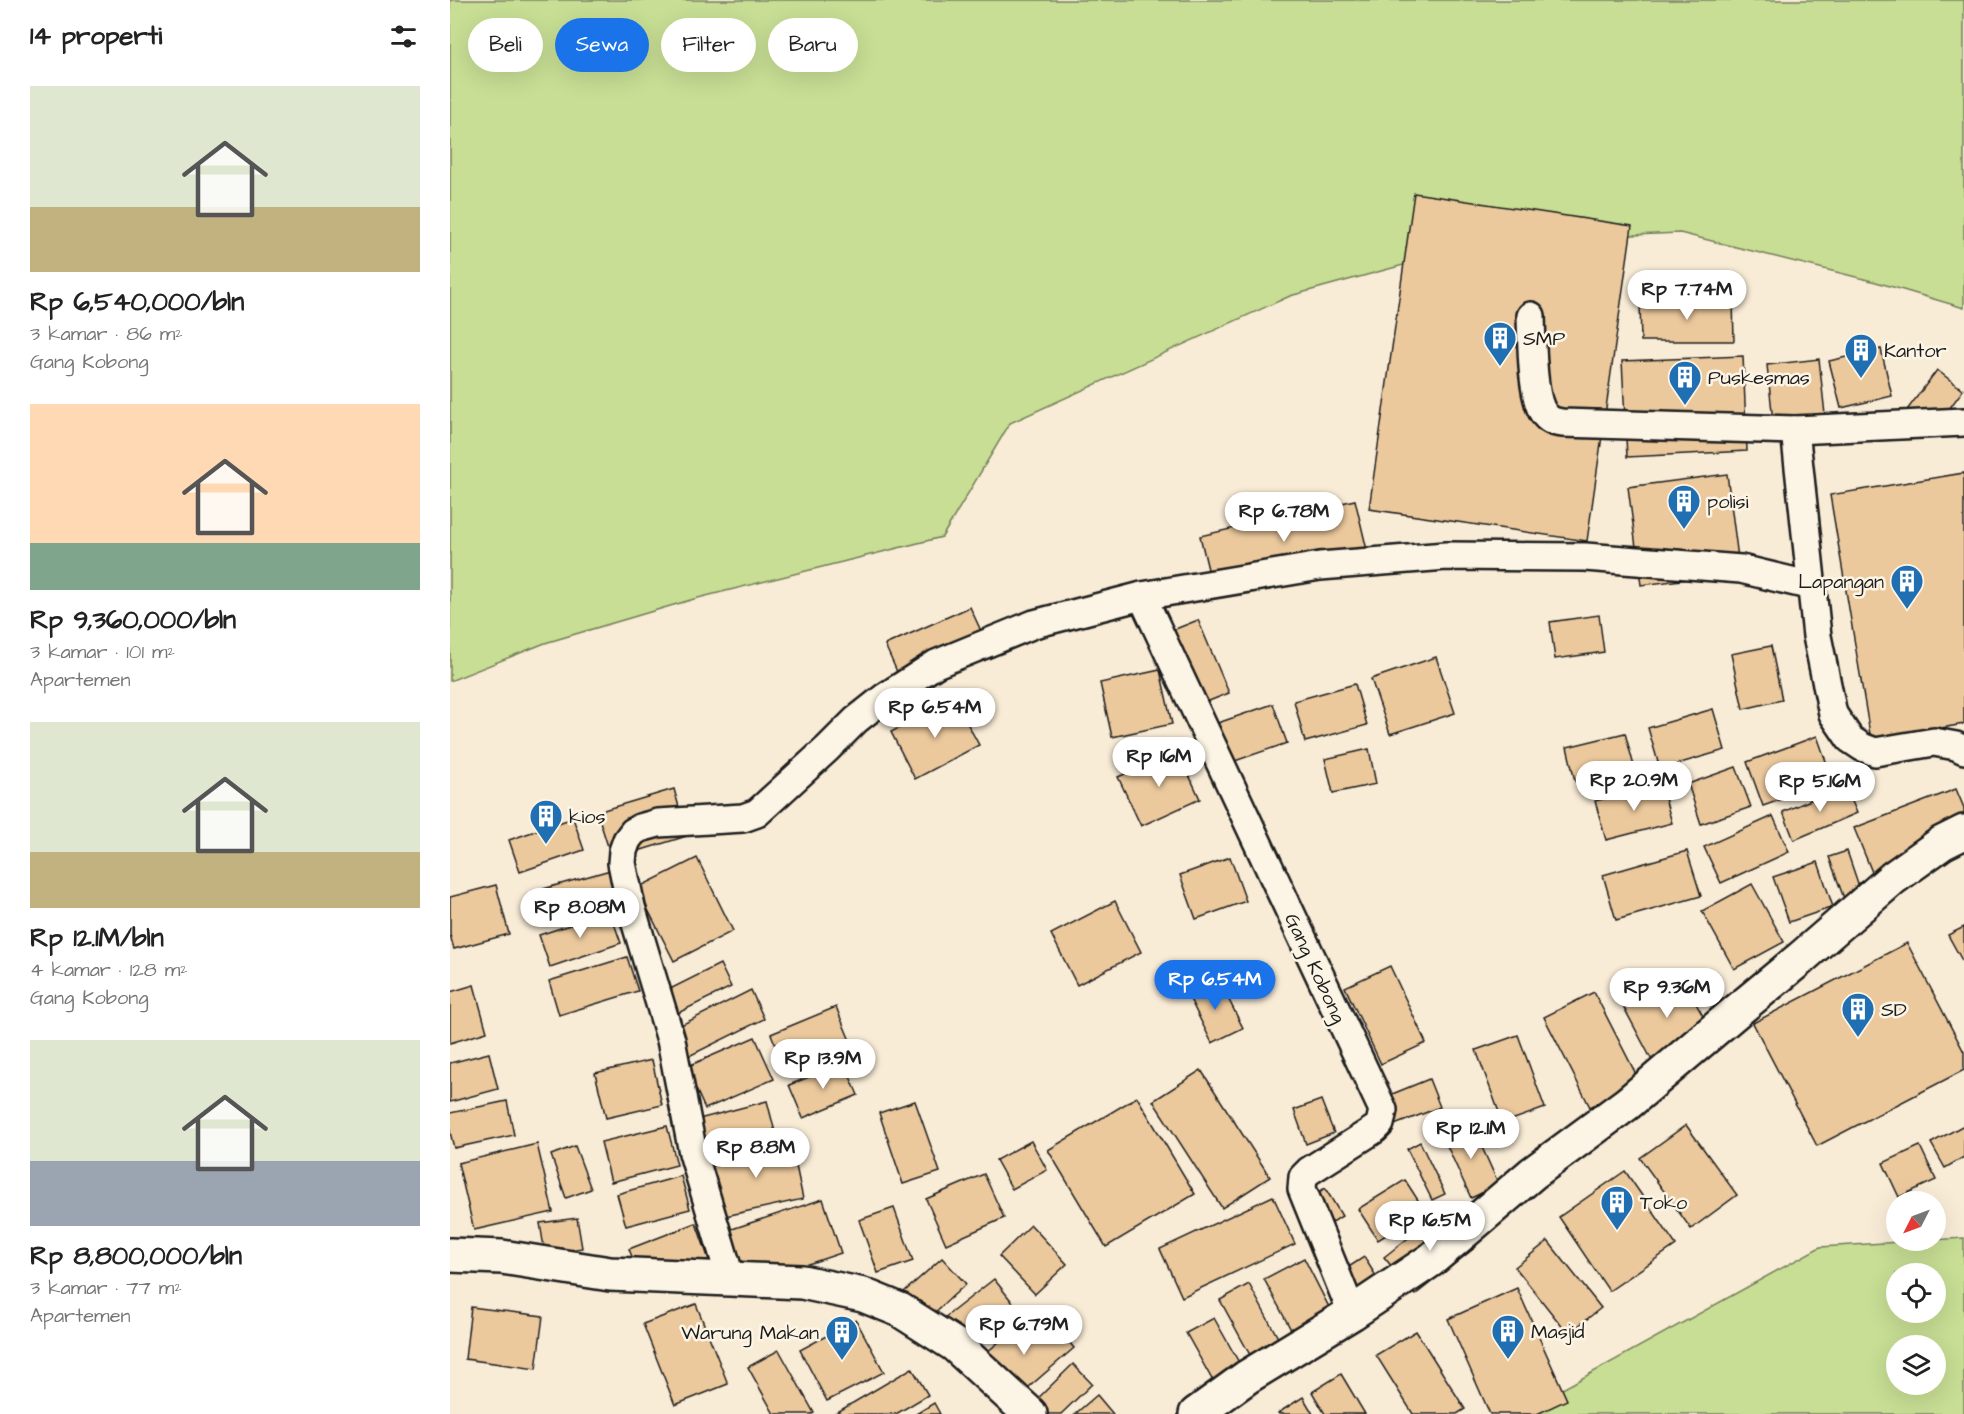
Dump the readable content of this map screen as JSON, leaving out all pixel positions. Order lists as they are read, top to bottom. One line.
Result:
{"streets":{"street":["Gang Kobong"]},"places":{"building":["SMP","Kantor","Puskesmas","polisi","Lapangan","kios","SD","Toko","Masjid","Warung Makan"]},"north":"bottom left","page":{"heading":"14 properti","chip":["Beli","Sewa","Filter","Baru"],"list":[{"name":"Rp 6,540,000/bln","note":"3 kamar · 86 m² · Gang Kobong"},{"name":"Rp 9,360,000/bln","note":"3 kamar · 101 m² · Apartemen"},{"name":"Rp 12.1M/bln","note":"4 kamar · 128 m² · Gang Kobong"},{"name":"Rp 8,800,000/bln","note":"3 kamar · 77 m² · Apartemen"}],"price":["Rp 7.74M","Rp 6.78M","Rp 6.54M","Rp 16M","Rp 20.9M","Rp 5.16M","Rp 8.08M","Rp 6.54M","Rp 9.36M","Rp 13.9M","Rp 12.1M","Rp 8.8M","Rp 16.5M","Rp 6.79M"]}}
